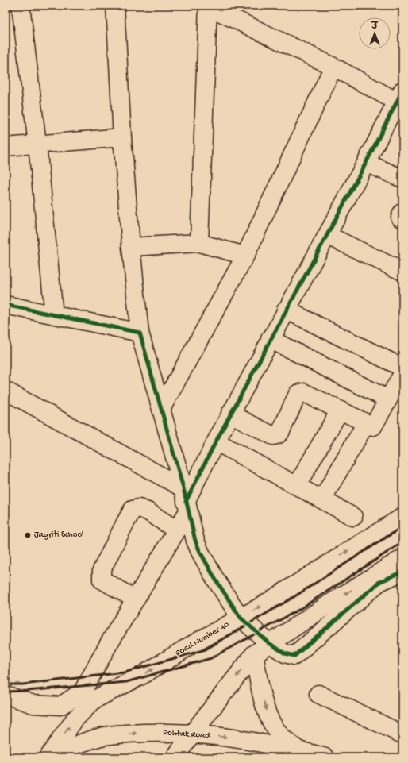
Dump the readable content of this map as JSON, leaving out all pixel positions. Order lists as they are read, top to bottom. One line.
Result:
{"streets":{"street":["Road Number 40","Rohtak Road"]},"crossings":[["Road Number 40","Rohtak Road"]],"one_way":["Rohtak Road"],"places":["Jagriti School"],"north":"top"}
